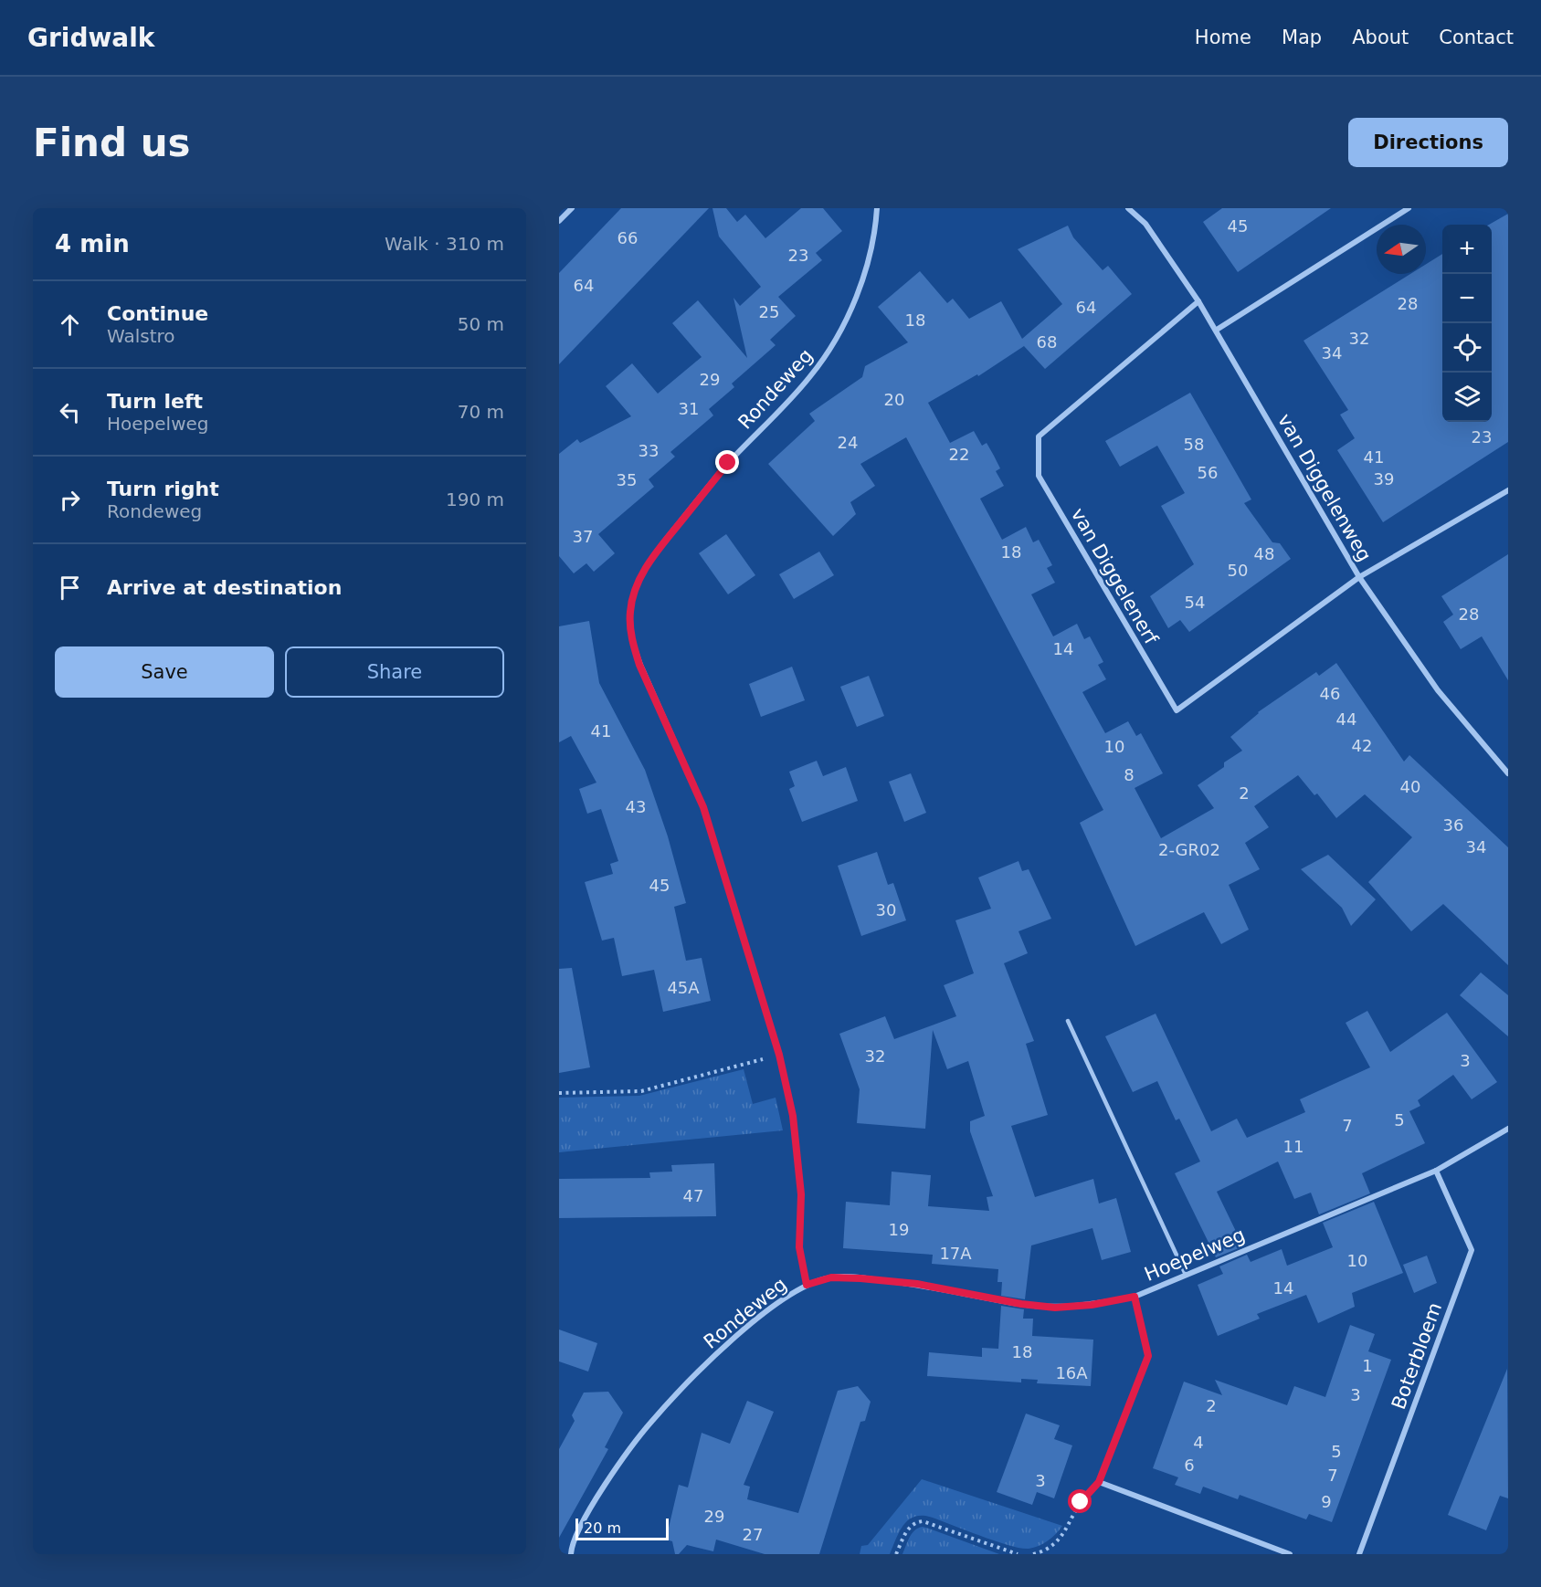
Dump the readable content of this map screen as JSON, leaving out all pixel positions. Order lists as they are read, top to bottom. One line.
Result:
{"streets":{"street":["Rondeweg","van Diggelenweg","van Diggelenerf","Hoepelweg","Boterbloem"]},"crossings":[["Rondeweg","Hoepelweg"],["van Diggelenweg","van Diggelenerf"],["Hoepelweg","Boterbloem"]],"house_numbers":["45","66","23","64","28","64","25","18","32","68","34","29","20","31","23","24","58","33","22","41","56","39","35","37","18","48","50","54","28","14","46","44","41","42","10","8","40","2","43","36","34","2-GR02","45","30","45A","32","3","5","7","11","47","19","17A","10","14","18","1","16A","3","2","4","5","6","7","3","9","29","27"],"scale_bar":"20 m","north":"left","page":{"header":"Gridwalk","nav":["Home","Map","About","Contact"],"buttons":["Directions",["Save","Share"]],"title":"Find us","heading":["4 min","Walk · 310 m"],"map_buttons":["+","−"],"list":[["Continue","Walstro","50 m"],["Turn left","Hoepelweg","70 m"],["Turn right","Rondeweg","190 m"],"Arrive at destination"],"scale":"20 m"}}
